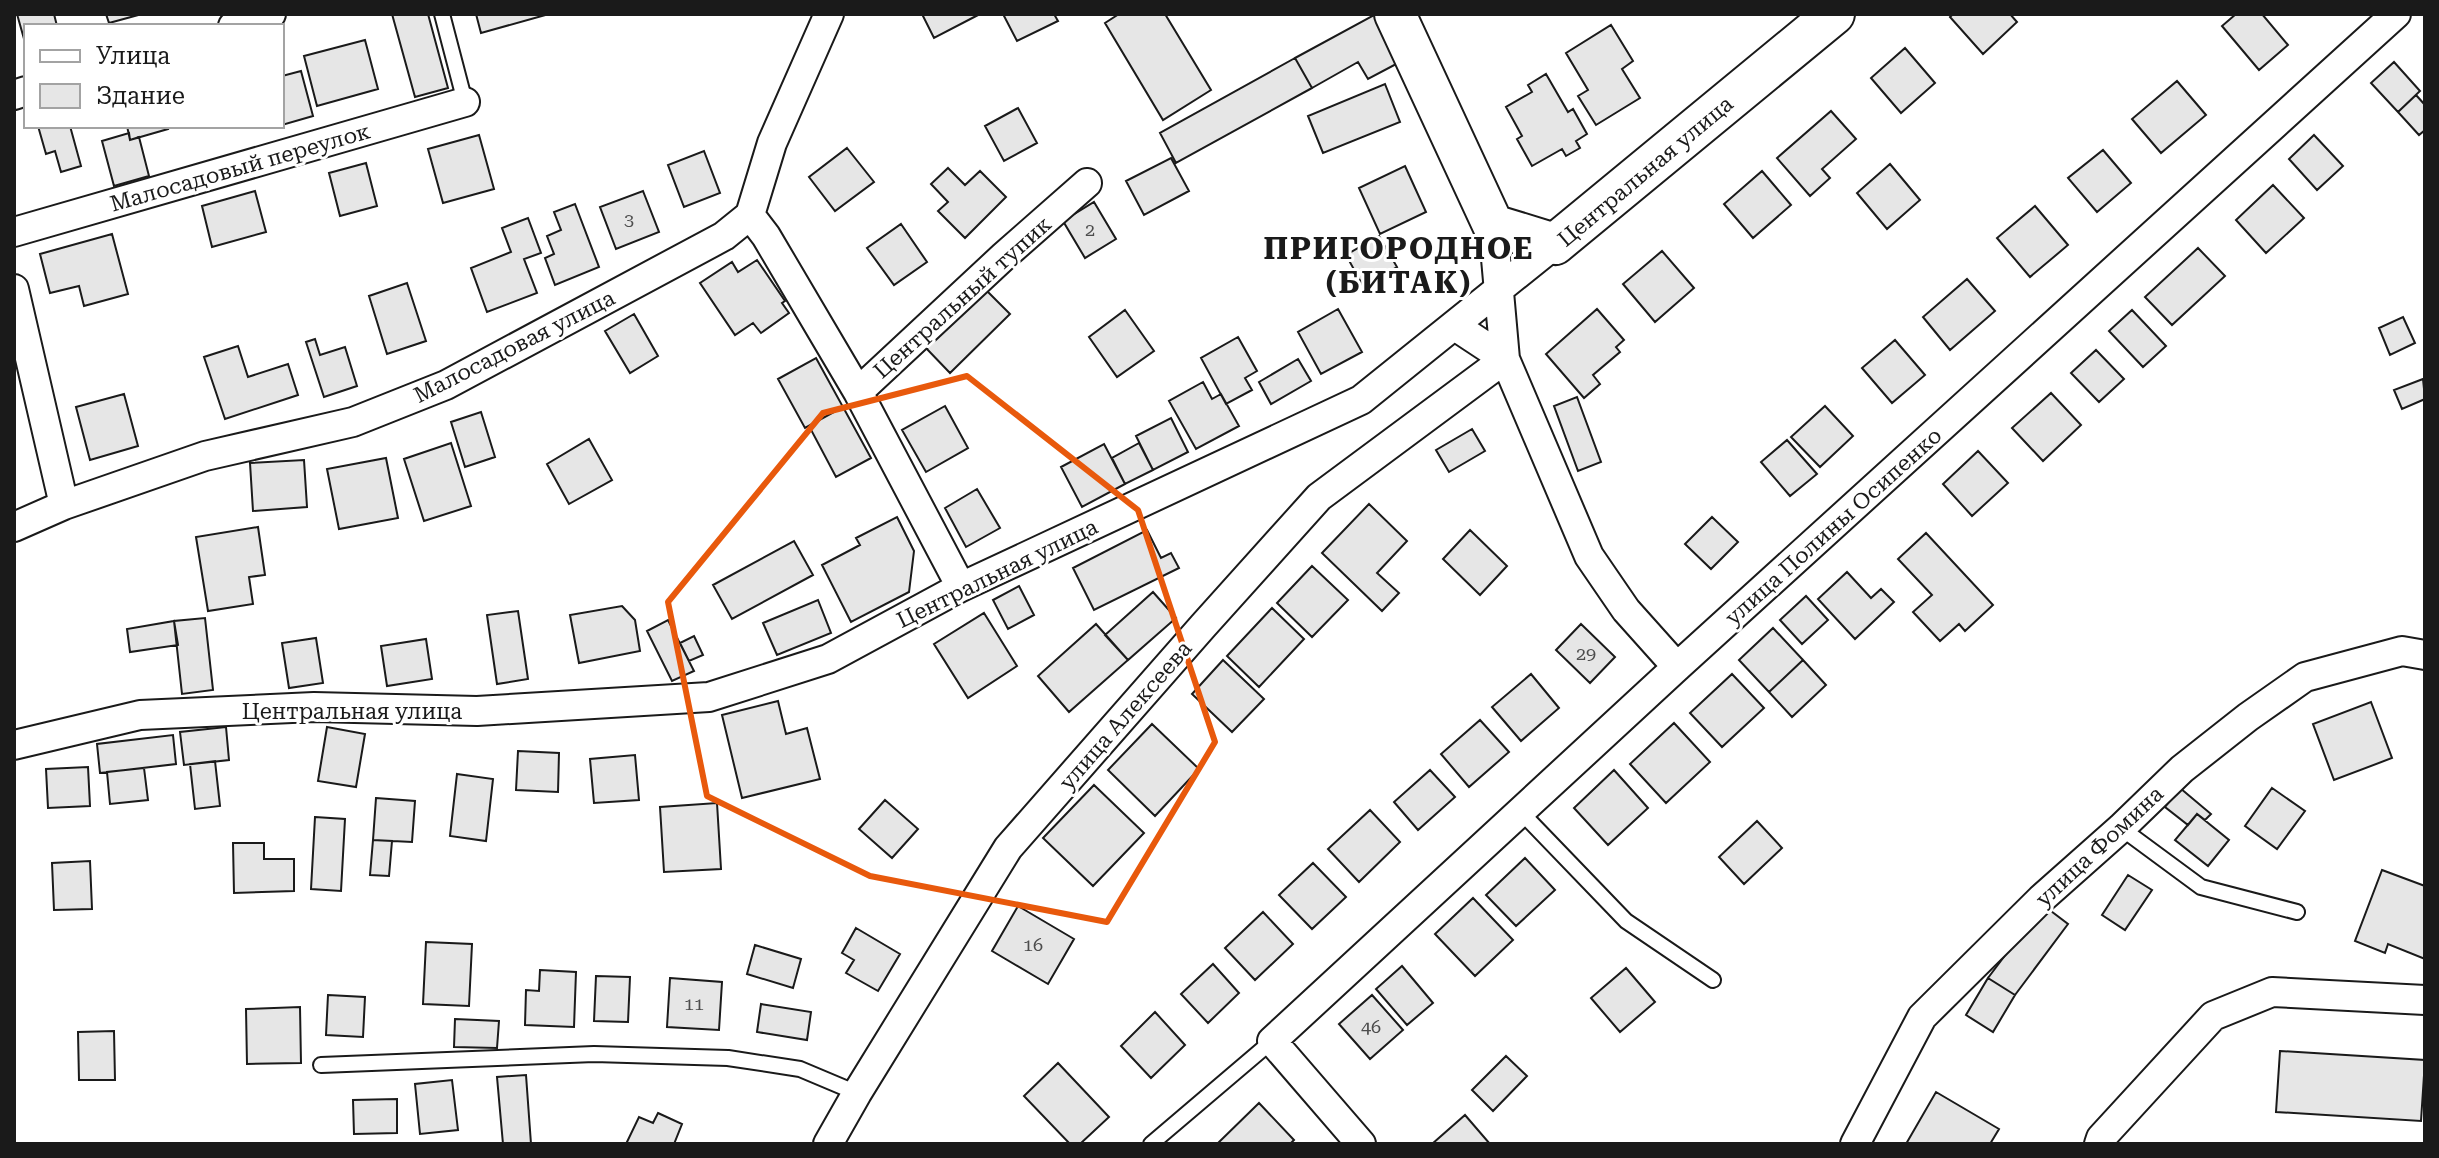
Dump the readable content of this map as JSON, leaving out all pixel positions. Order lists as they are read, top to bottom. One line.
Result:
{"streets":{"street":["Малосадовый переулок","Центральная улица","Центральный тупик","Малосадовая улица","улица Полины Осипенко","улица Алексеева","улица Фомина"]},"crossings":[["Центральная улица","Центральный тупик"]],"districts":["ПРИГОРОДНОЕ (БИТАК)"],"house_numbers":["3","2","29","16","11","46"],"legend":["Улица","Здание"]}
